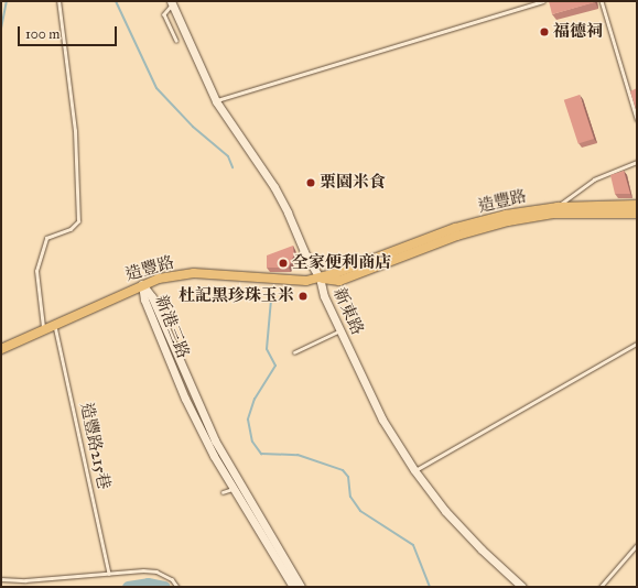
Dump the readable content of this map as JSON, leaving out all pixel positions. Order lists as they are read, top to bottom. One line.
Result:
{"streets":{"main road":["造豐路","新東路","新港三路"],"lane":["造豐路215巷"]},"crossings":[["造豐路","新東路"],["造豐路","新港三路"],["造豐路","造豐路215巷"]],"places":["福德祠","栗園米食","全家便利商店","杜記黑珍珠玉米"],"scale_bar":"100 m"}
